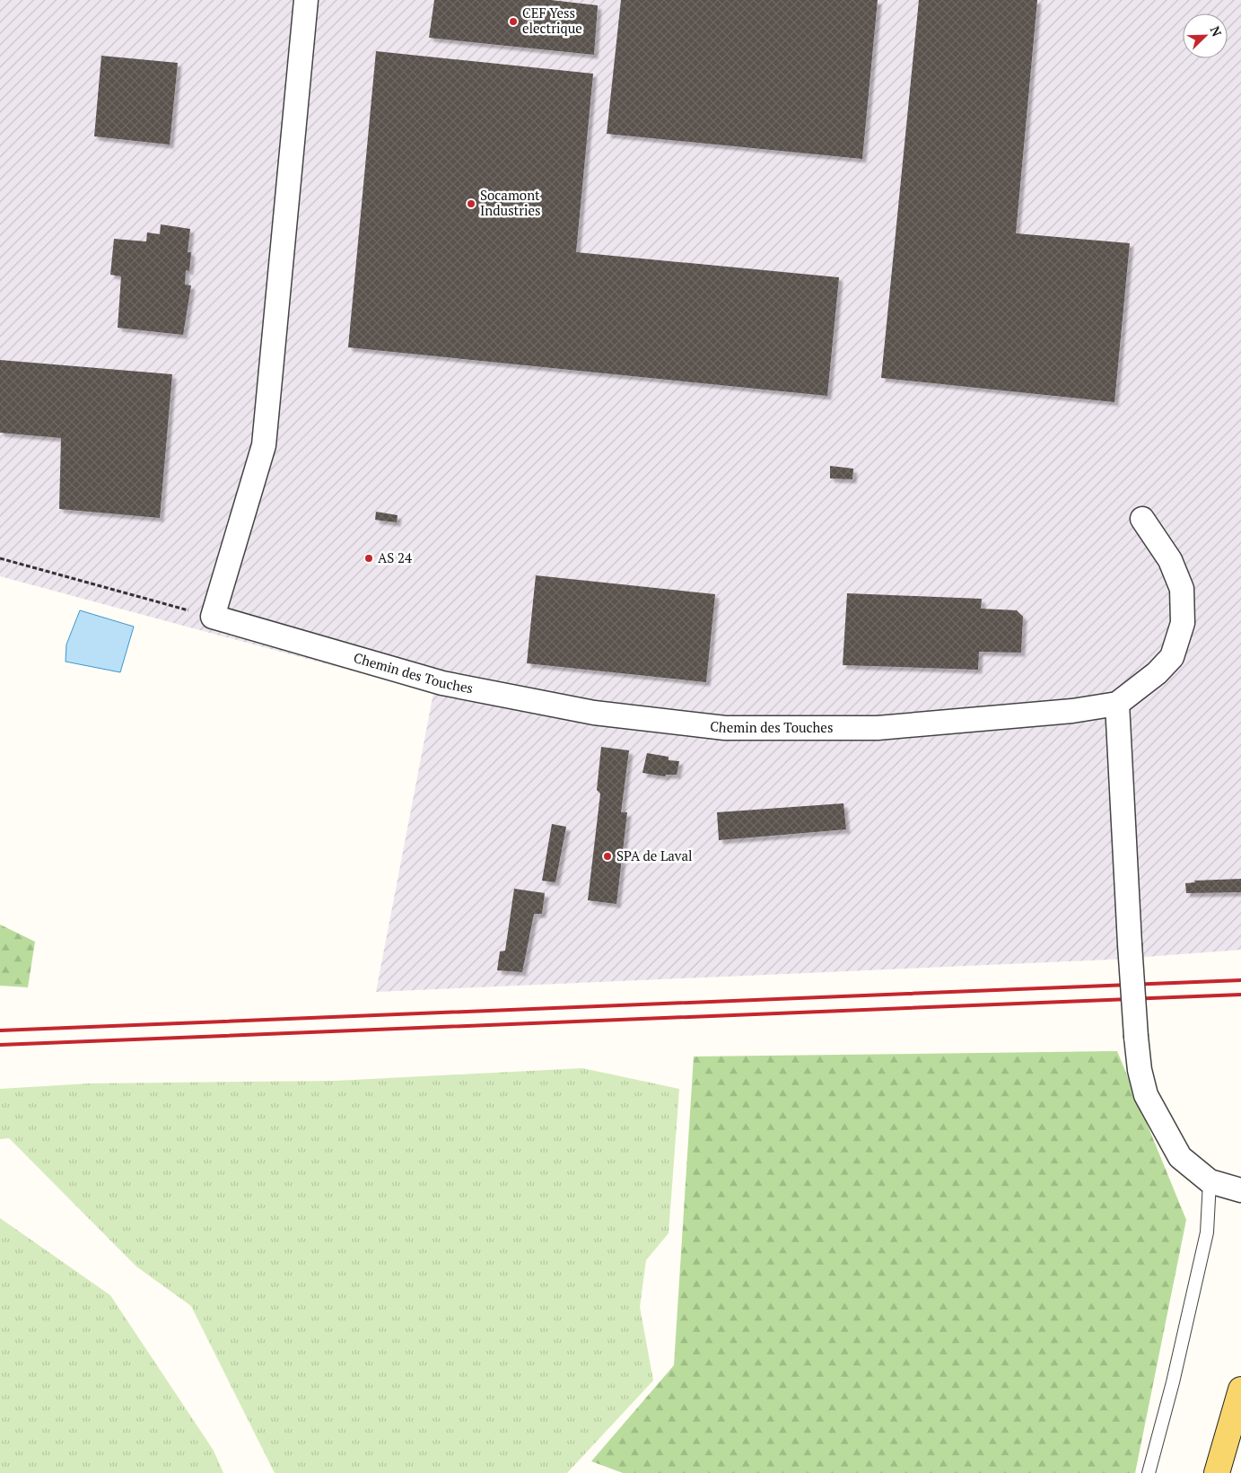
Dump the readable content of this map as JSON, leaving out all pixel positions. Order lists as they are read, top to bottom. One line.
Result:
{"streets":{"street":["Chemin des Touches"]},"places":["CEF Yess electrique","Socamont Industries","AS 24","SPA de Laval"],"north":"top right"}
